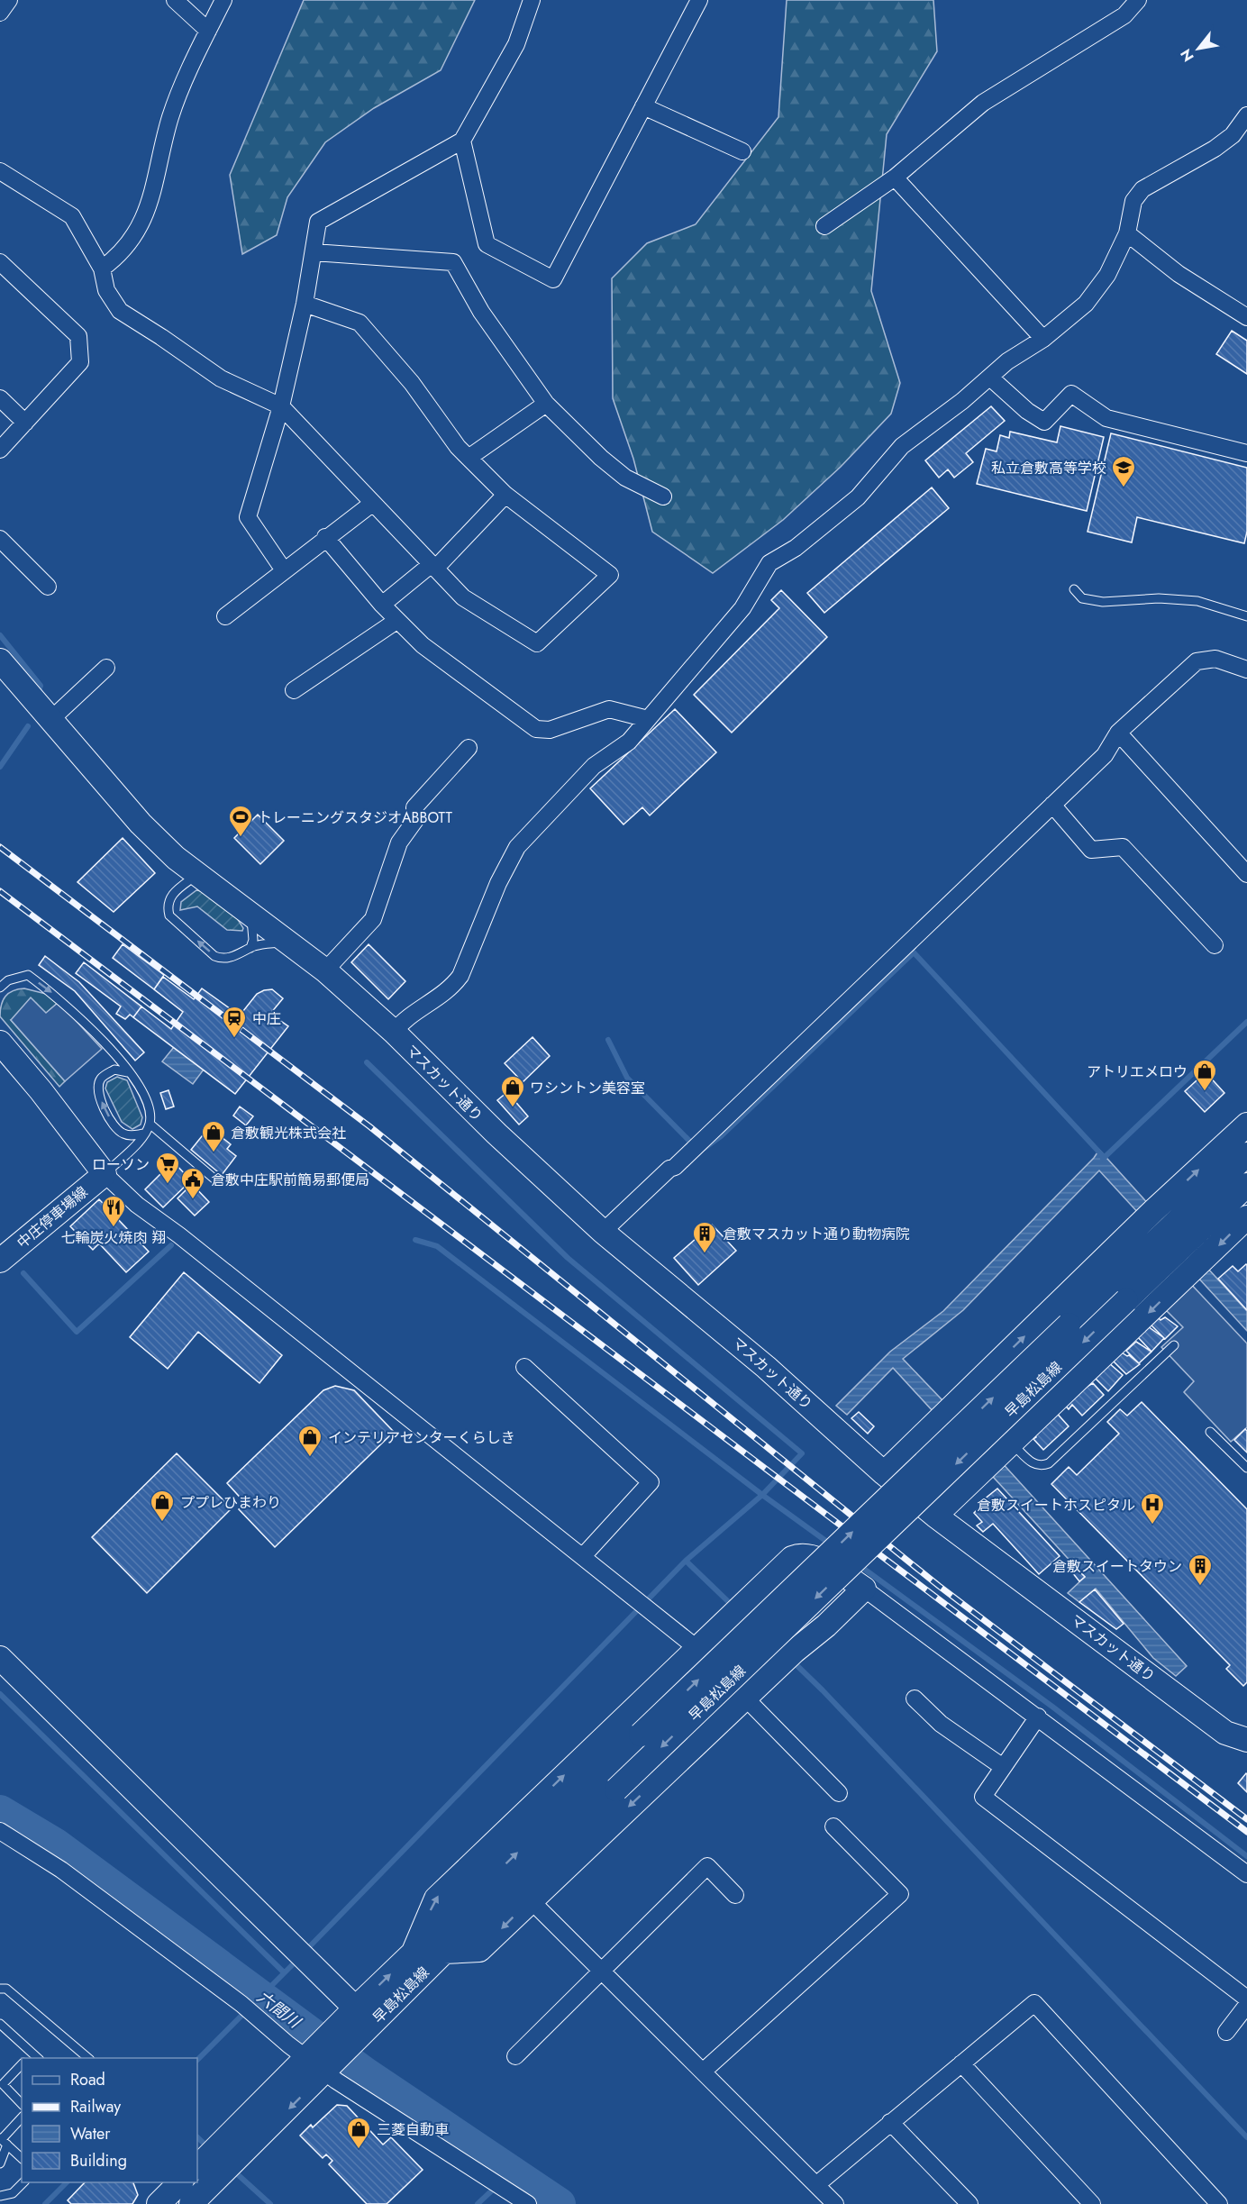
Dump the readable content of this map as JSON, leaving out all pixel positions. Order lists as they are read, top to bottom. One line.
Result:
{"streets":{"main road":["マスカット通り","中庄停車場線","早島松島線"]},"water":["六間川"],"places":{"school or university":["私立倉敷高等学校"],"sports":["トレーニングスタジオABBOTT"],"station":["中庄"],"shop":["アトリエメロウ","ワシントン美容室","倉敷観光株式会社","インテリアセンターくらしき","ププレひまわり","三菱自動車"],"supermarket":["ローソン"],"public building":["倉敷中庄駅前簡易郵便局"],"restaurant":["七輪炭火焼肉 翔"],"building":["倉敷マスカット通り動物病院","倉敷スイートタウン"],"hospital":["倉敷スイートホスピタル"]},"legend":["Road","Railway","Water","Building"],"north":"bottom left"}
